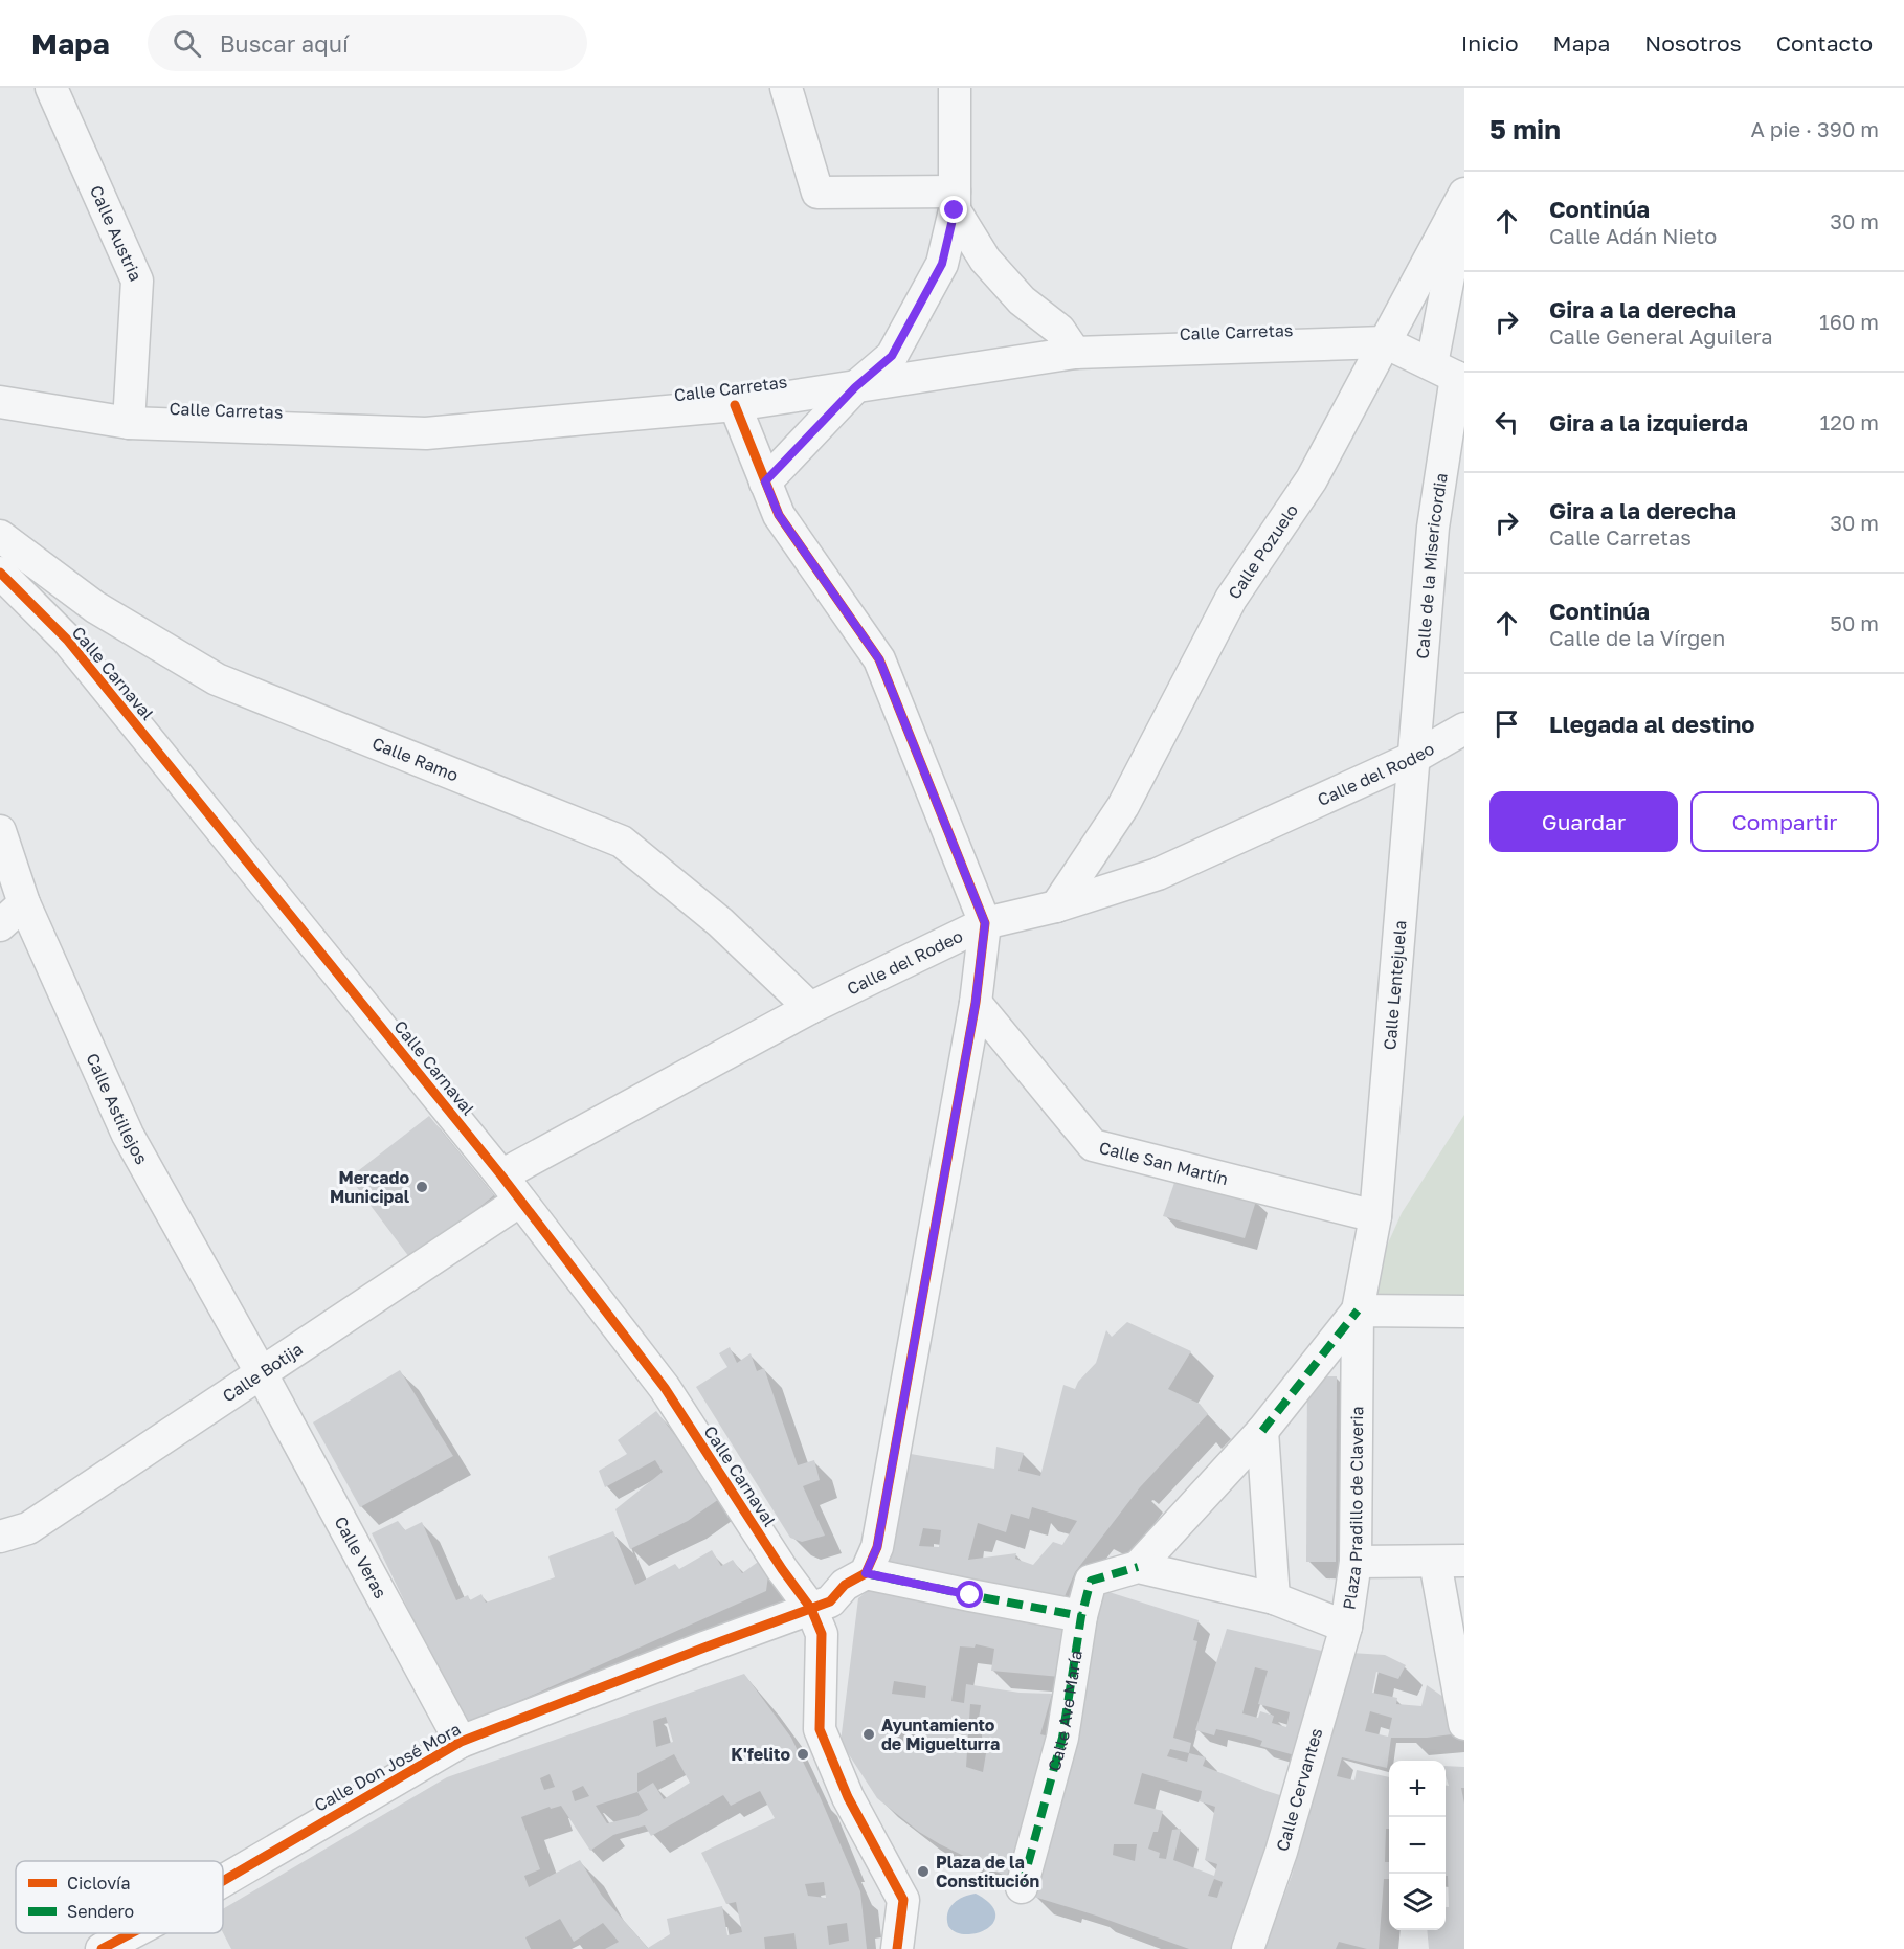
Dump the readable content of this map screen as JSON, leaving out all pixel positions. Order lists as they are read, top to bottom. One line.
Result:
{"streets":{"street":["Calle Austria","Calle Carretas","Calle Pozuelo","Calle de la Misericordia","Calle Carnaval","Calle Ramo","Calle del Rodeo","Calle Lentejuela","Calle Astillejos","Calle San Martín","Calle Botija","Plaza Pradillo de Claveria","Calle Veras","Calle Ave María","Calle Don José Mora","Calle Cervantes"]},"crossings":[["Calle Austria","Calle Carretas"],["Calle Carretas","Calle Pozuelo"],["Calle Carretas","Calle de la Misericordia"],["Calle Pozuelo","Calle de la Misericordia"],["Calle Pozuelo","Calle del Rodeo"],["Calle de la Misericordia","Calle del Rodeo"],["Calle de la Misericordia","Calle Lentejuela"],["Calle Carnaval","Calle del Rodeo"],["Calle Carnaval","Calle Botija"],["Calle Carnaval","Calle Don José Mora"],["Calle Ramo","Calle del Rodeo"],["Calle del Rodeo","Calle Lentejuela"],["Calle Lentejuela","Calle San Martín"],["Calle Lentejuela","Plaza Pradillo de Claveria"],["Calle Astillejos","Calle Botija"],["Calle Astillejos","Calle Veras"],["Calle San Martín","Plaza Pradillo de Claveria"],["Calle Botija","Calle Veras"],["Plaza Pradillo de Claveria","Calle Ave María"],["Plaza Pradillo de Claveria","Calle Cervantes"],["Calle Veras","Calle Don José Mora"]],"places":["Mercado Municipal","Ayuntamiento de Miguelturra","K'felito","Plaza de la Constitución"],"legend":["Ciclovía","Sendero"],"page":{"header":"Mapa","search":"Buscar aquí","nav":["Inicio","Mapa","Nosotros","Contacto"],"heading":["5 min","A pie · 390 m"],"list":[["Continúa","Calle Adán Nieto","30 m"],["Gira a la derecha","Calle General Aguilera","160 m"],["Gira a la izquierda","120 m"],["Gira a la derecha","Calle Carretas","30 m"],["Continúa","Calle de la Vírgen","50 m"],"Llegada al destino"],"buttons":["Guardar","Compartir"],"map_buttons":["+","−"]}}
